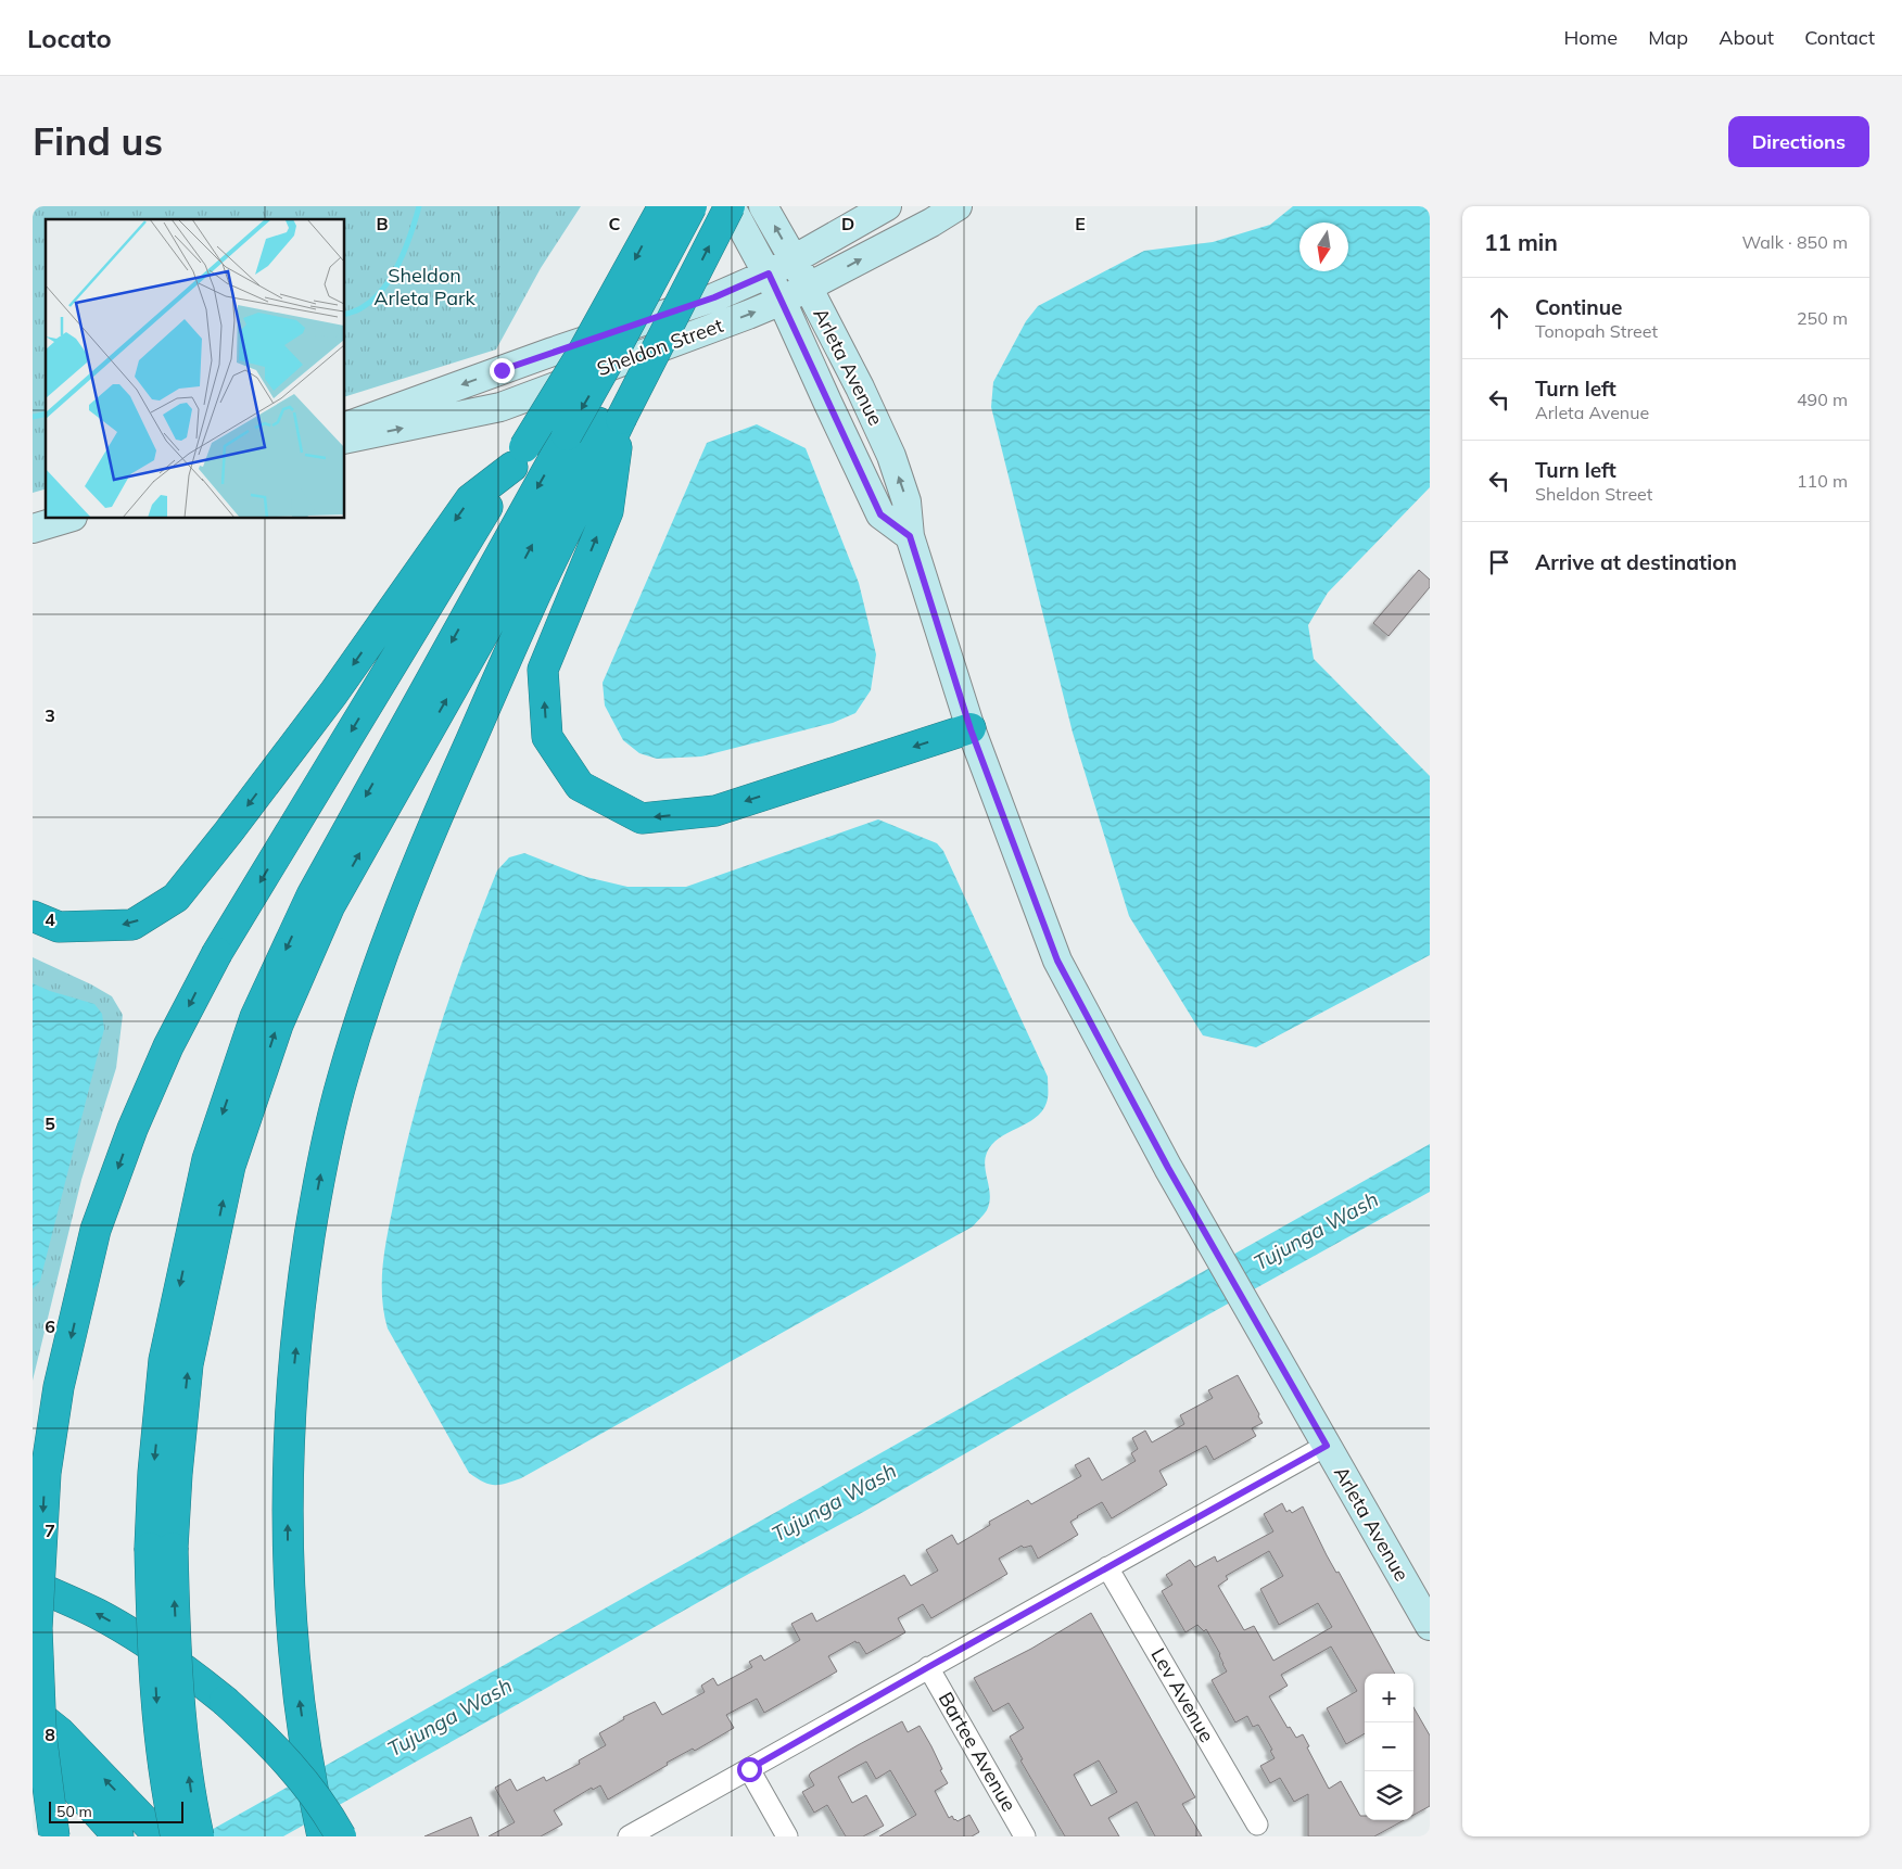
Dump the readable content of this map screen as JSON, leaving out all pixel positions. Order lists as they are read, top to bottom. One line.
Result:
{"streets":{"main road":["Sheldon Street","Arleta Avenue"],"street":["Lev Avenue","Bartee Avenue"]},"crossings":[["Sheldon Street","Arleta Avenue"]],"water":["Tujunga Wash"],"parks":["Sheldon Arleta Park"],"scale_bar":"50 m","north":"bottom","page":{"header":"Locato","nav":["Home","Map","About","Contact"],"buttons":"Directions","title":"Find us","heading":["11 min","Walk · 850 m"],"list":[["Continue","Tonopah Street","250 m"],["Turn left","Arleta Avenue","490 m"],["Turn left","Sheldon Street","110 m"],"Arrive at destination"],"map_buttons":["+","−"],"scale":"50 m"},"grid":{"columns":["B","C","D","E"],"rows":["3","4","5","6","7","8"]}}
